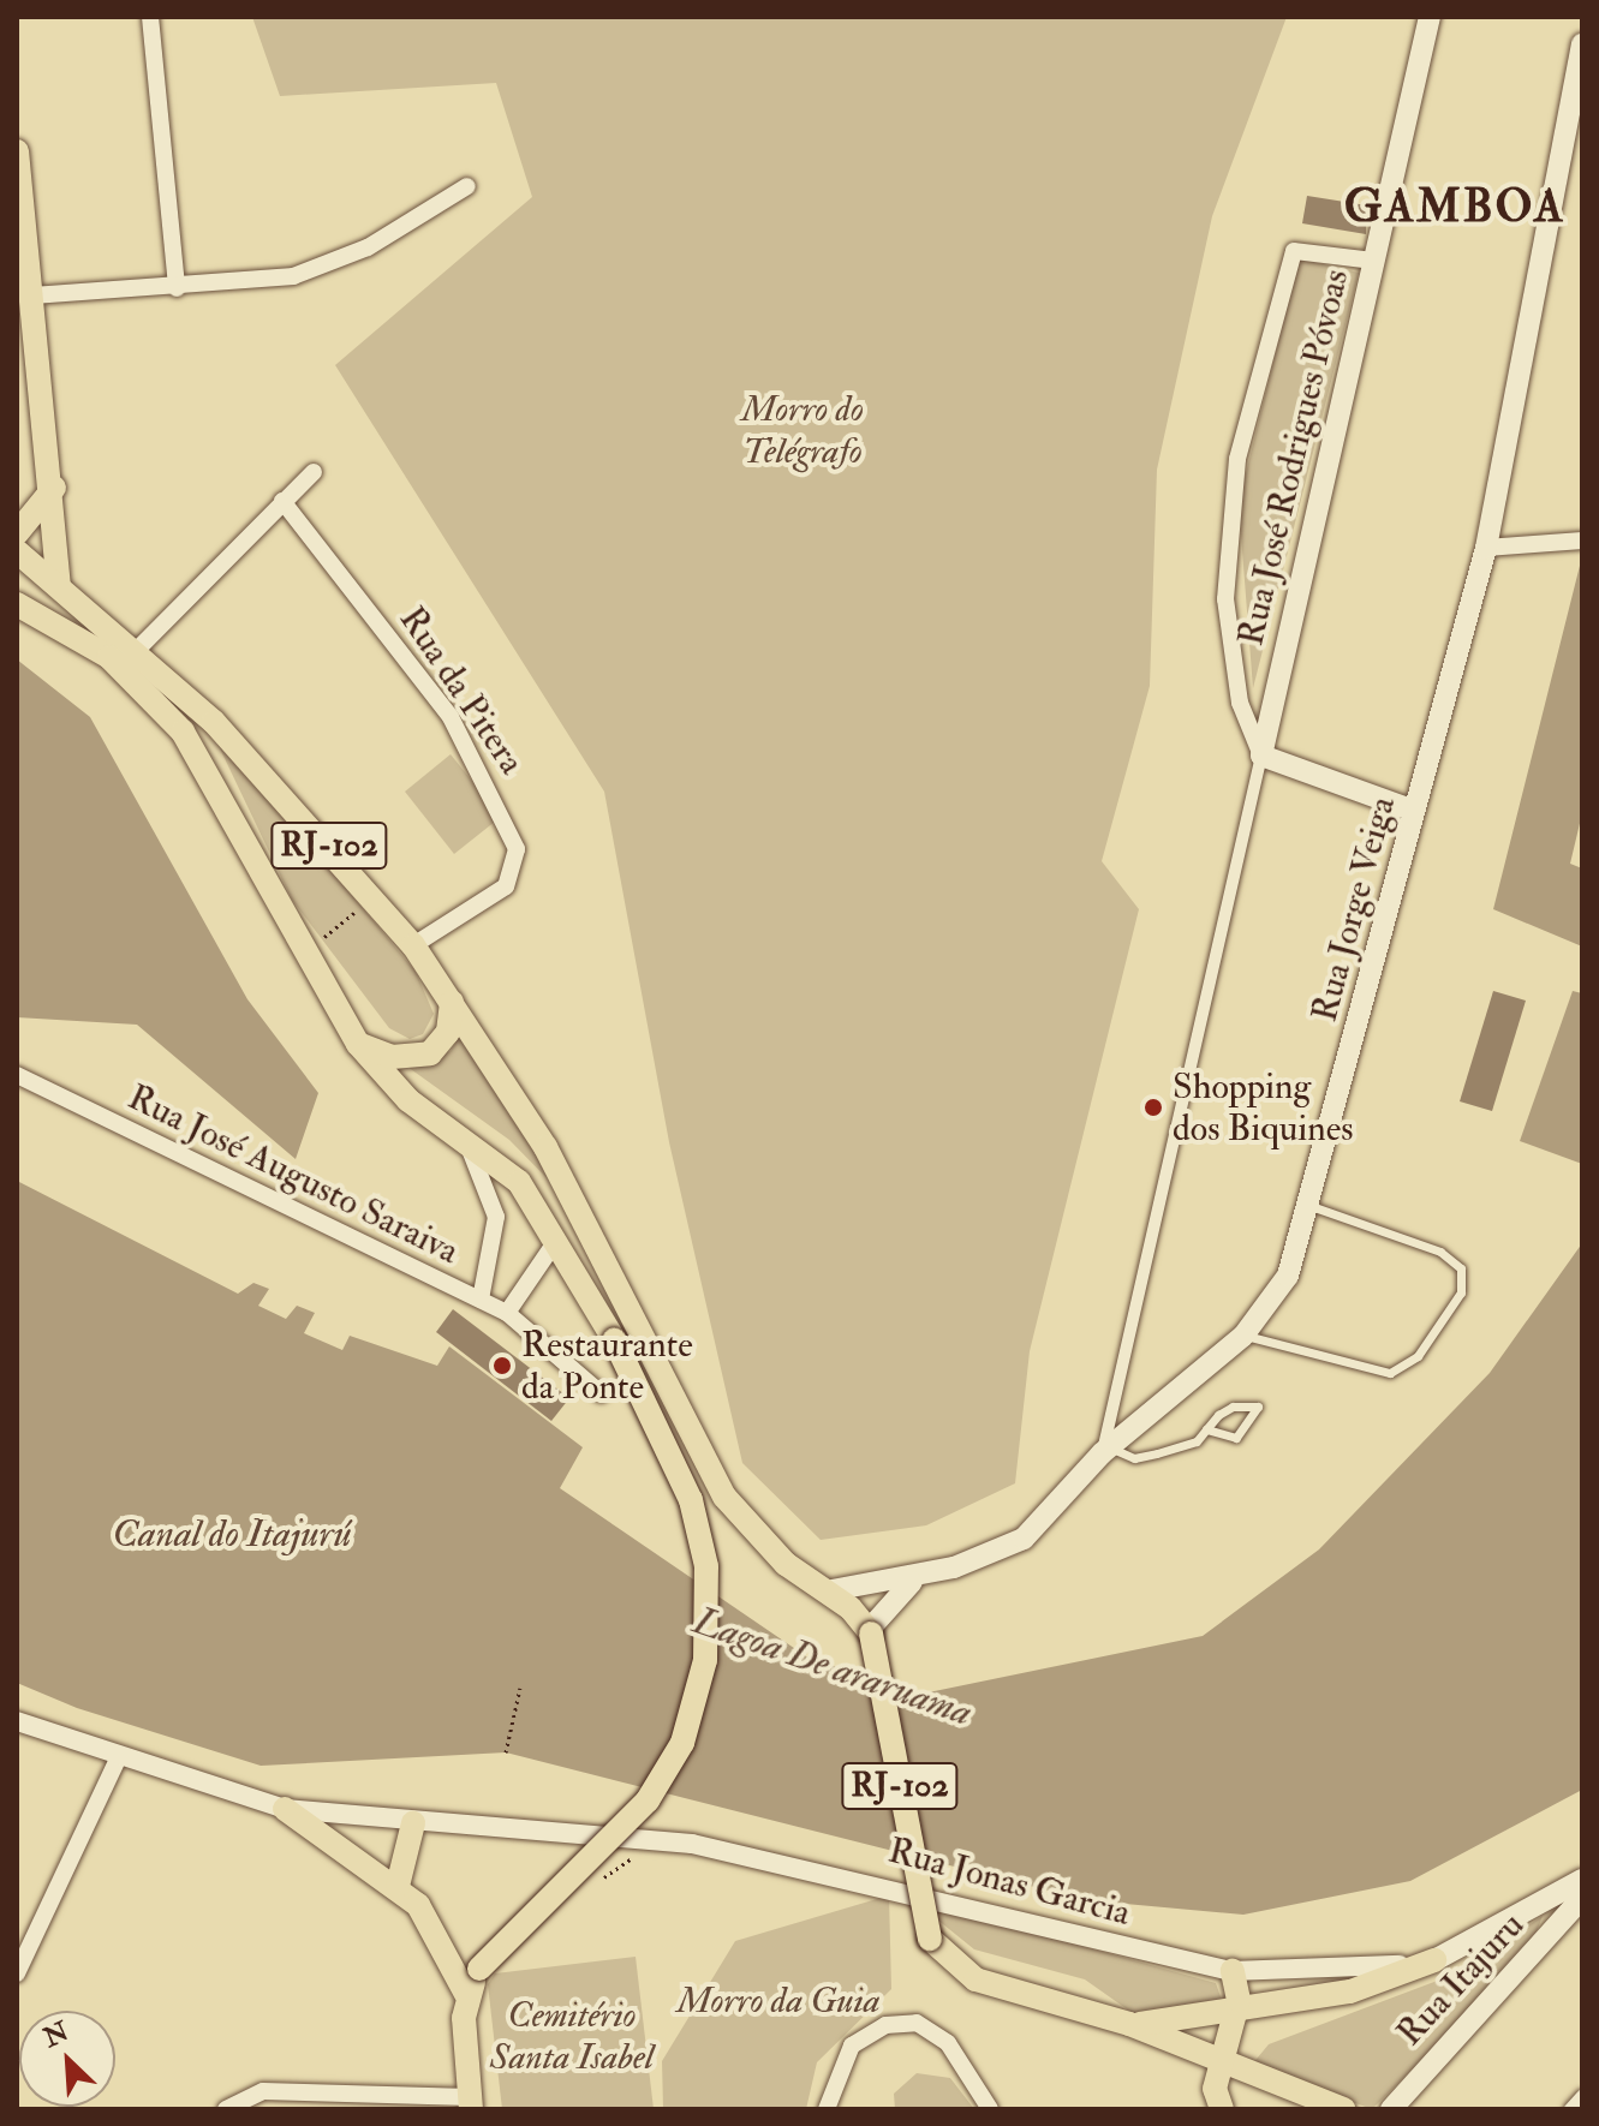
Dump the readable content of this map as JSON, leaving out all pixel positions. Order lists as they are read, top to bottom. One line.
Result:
{"streets":{"main road":["Rua José Rodrigues Póvoas","RJ-102","Rua Jorge Veiga","Rua Jonas Garcia","Rua Itajuru"],"street":["Rua da Pitera","Rua José Augusto Saraiva"]},"crossings":[["Rua da Pitera","RJ-102"],["RJ-102","Rua Jorge Veiga"]],"districts":["GAMBOA"],"water":["Canal do Itajurú","Lagoa De araruama"],"parks":["Morro do Telégrafo","Morro da Guia","Cemitério Santa Isabel"],"places":["Shopping dos Biquines","Restaurante da Ponte"],"north":"top left"}
